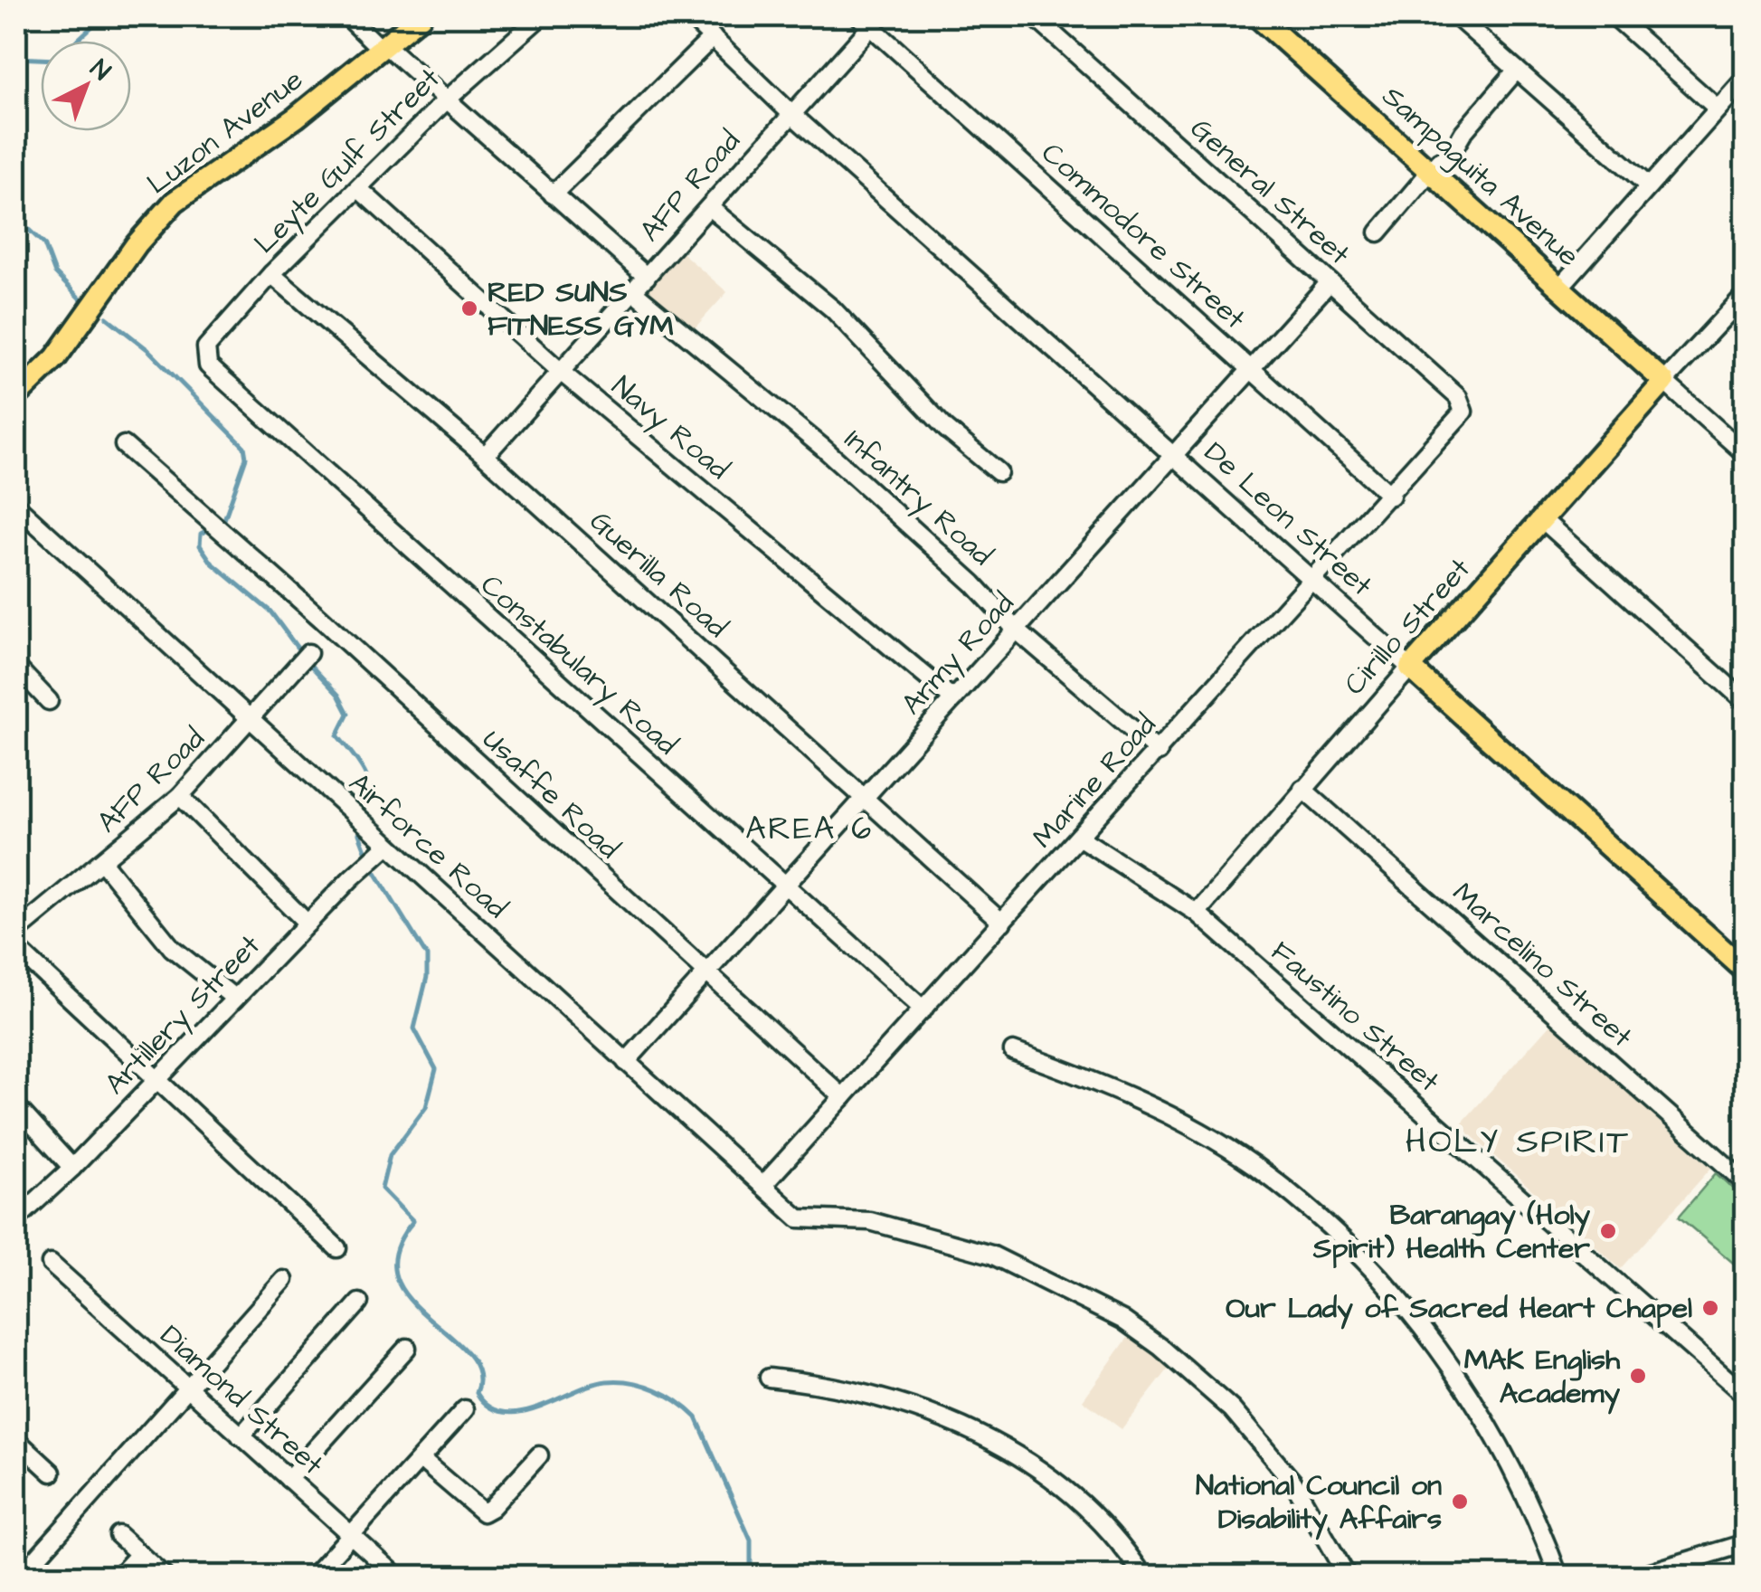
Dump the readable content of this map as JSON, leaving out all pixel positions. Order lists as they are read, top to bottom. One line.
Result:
{"streets":{"main road":["Luzon Avenue","Sampaguita Avenue","De Leon Street","Cirillo Street"],"street":["Leyte Gulf Street","AFP Road","General Street","Commodore Street","Navy Road","Infantry Road","Guerilla Road","Army Road","Constabulary Road","Marine Road","Usaffe Road","Airforce Road","Marcelino Street","Artillery Street","Faustino Street","Diamond Street"]},"crossings":[["Leyte Gulf Street","Navy Road"],["Leyte Gulf Street","Guerilla Road"],["Leyte Gulf Street","Constabulary Road"],["Sampaguita Avenue","Cirillo Street"],["AFP Road","Commodore Street"],["AFP Road","Navy Road"],["AFP Road","Infantry Road"],["AFP Road","De Leon Street"],["AFP Road","Guerilla Road"],["AFP Road","Airforce Road"],["General Street","Army Road"],["General Street","Marine Road"],["Commodore Street","Army Road"],["Commodore Street","Marine Road"],["Navy Road","Army Road"],["Infantry Road","Army Road"],["Infantry Road","Marine Road"],["De Leon Street","Cirillo Street"],["De Leon Street","Army Road"],["De Leon Street","Marine Road"],["Guerilla Road","Army Road"],["Guerilla Road","Marine Road"],["Cirillo Street","Marcelino Street"],["Cirillo Street","Faustino Street"],["Army Road","Constabulary Road"],["Army Road","Usaffe Road"],["Army Road","Airforce Road"],["Constabulary Road","Marine Road"],["Marine Road","Usaffe Road"],["Marine Road","Airforce Road"],["Marine Road","Faustino Street"],["Airforce Road","Artillery Street"]],"districts":["AREA 6","HOLY SPIRIT"],"places":["RED SUNS FITNESS GYM","Barangay (Holy Spirit) Health Center","Our Lady of Sacred Heart Chapel","MAK English Academy","National Council on Disability Affairs"],"north":"top right"}
